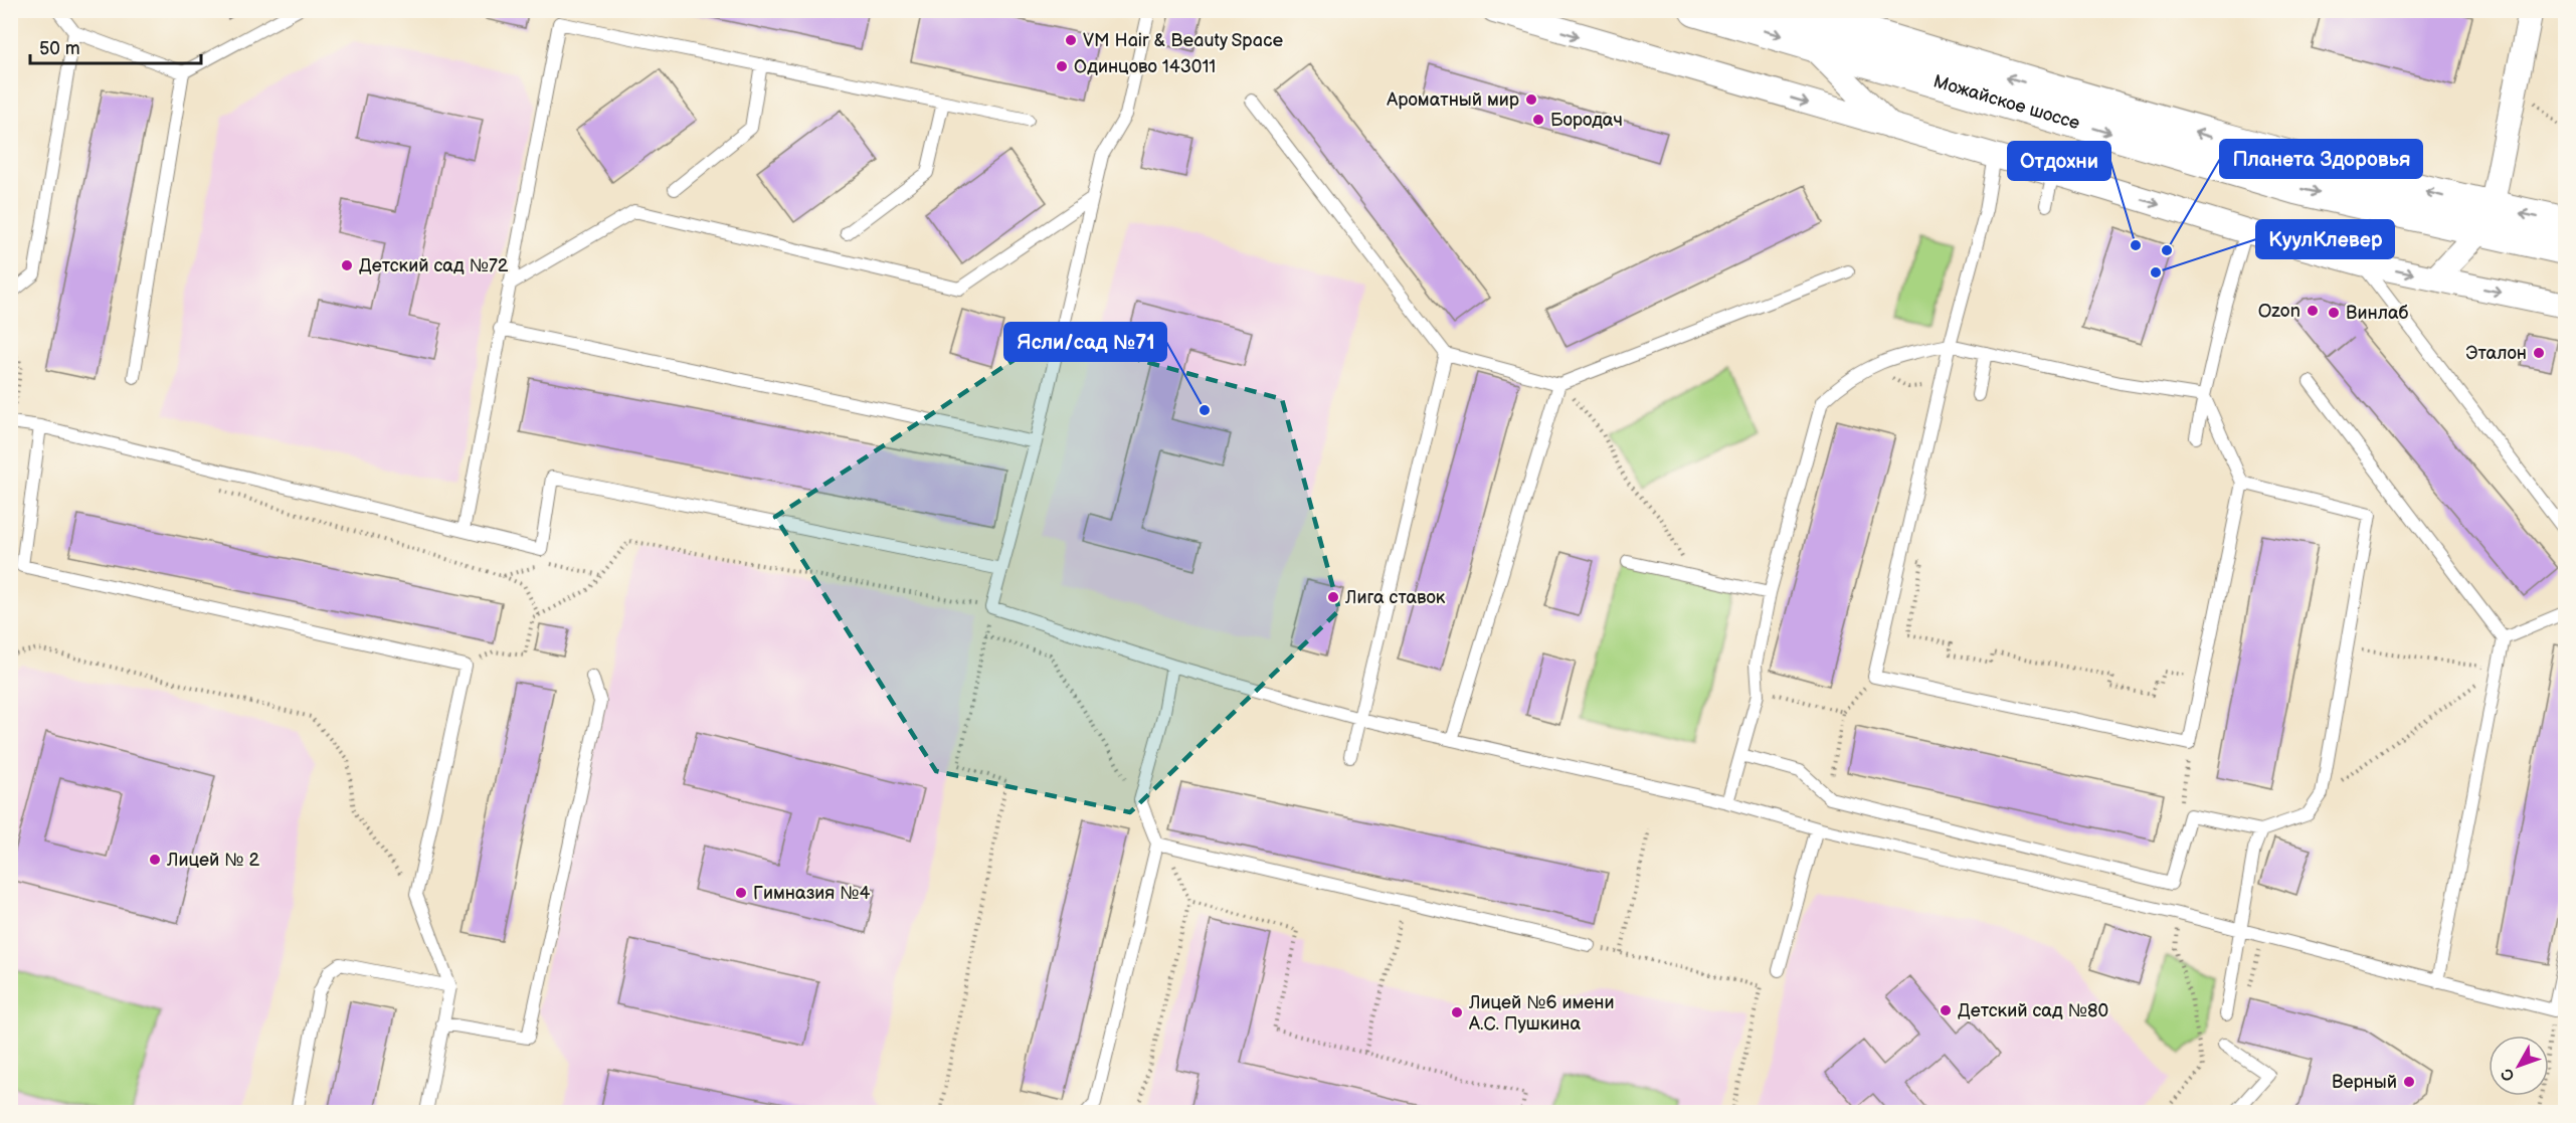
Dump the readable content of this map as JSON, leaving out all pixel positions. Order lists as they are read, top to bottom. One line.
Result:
{"streets":{"main road":["Можайское шоссе"]},"places":["VM Hair & Beauty Space","Одинцово 143011","Ароматный мир","Бородач","Отдохни","Планета Здоровья","Детский сад №72","КуулКлевер","Ozon","Винлаб","Эталон","Ясли/сад №71","Лига ставок","Лицей № 2","Гимназия №4","Детский сад №80","Лицей №6 имени А.С. Пушкина","Верный"],"scale_bar":"50 m","north":"bottom left"}
